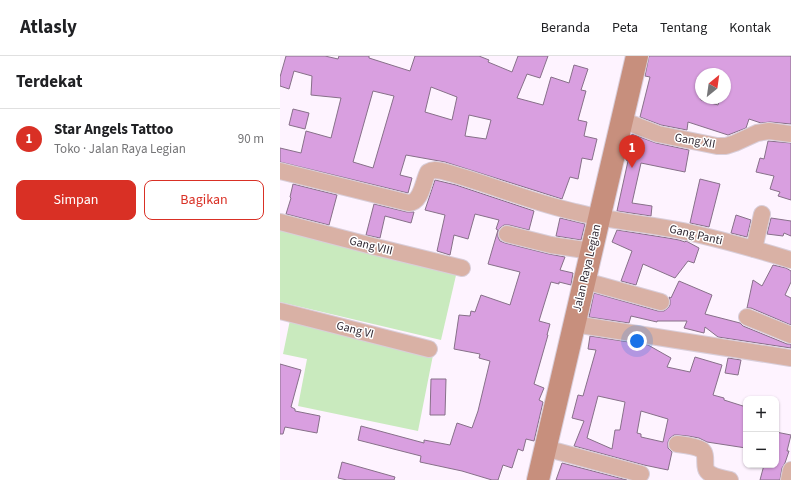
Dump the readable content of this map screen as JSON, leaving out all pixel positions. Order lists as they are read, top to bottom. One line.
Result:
{"streets":{"main road":["Jalan Raya Legian"],"street":["Gang XII","Gang Panti","Gang VIII","Gang VI"]},"crossings":[["Gang XII","Jalan Raya Legian"],["Gang Panti","Jalan Raya Legian"]],"north":"top right","page":{"header":"Atlasly","nav":["Beranda","Peta","Tentang","Kontak"],"heading":"Terdekat","list":[{"mark":"1","name":"Star Angels Tattoo","note":"Toko · Jalan Raya Legian","value":"90 m"}],"pins":"1","buttons":["Simpan","Bagikan"],"map_buttons":["+","−"]}}
